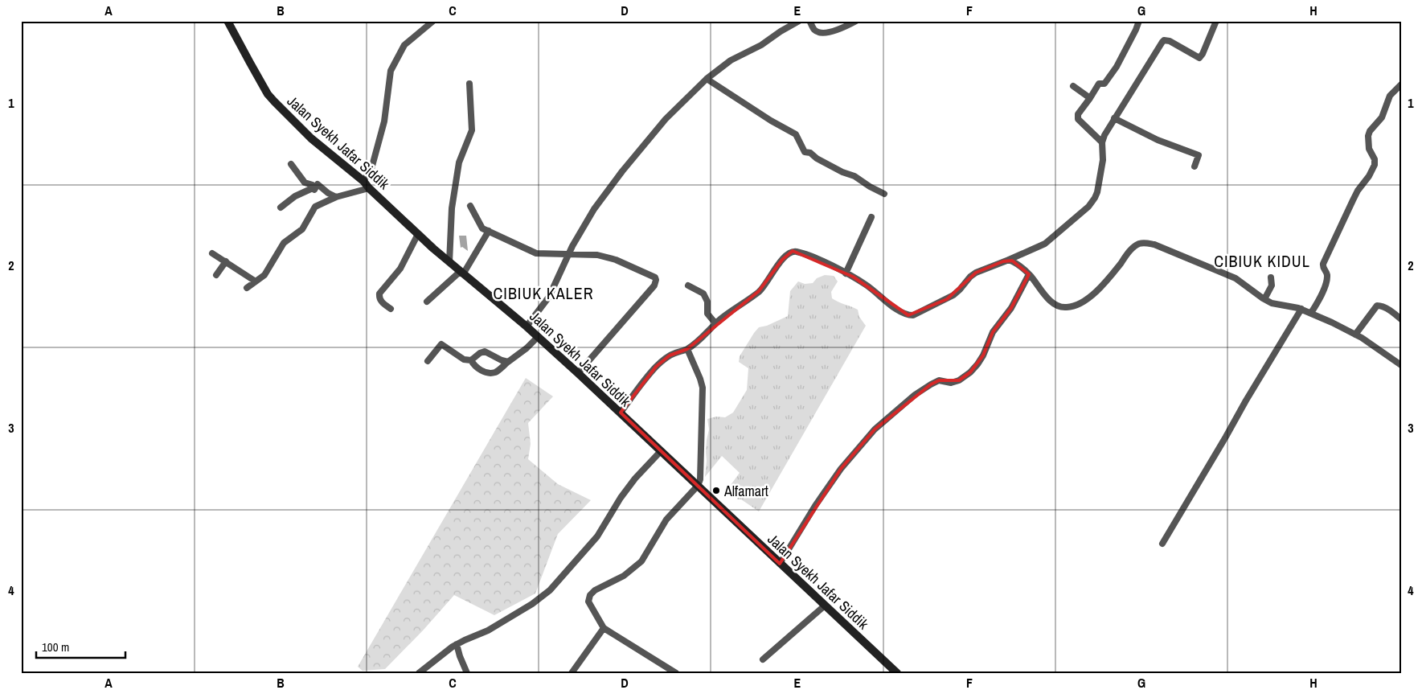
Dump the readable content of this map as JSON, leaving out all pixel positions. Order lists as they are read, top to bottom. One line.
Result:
{"streets":{"main road":["Jalan Syekh Jafar Siddik"]},"districts":["CIBIUK KIDUL","CIBIUK KALER"],"places":["Alfamart"],"scale_bar":"100 m","grid":{"columns":["A","B","C","D","E","F","G","H"],"rows":["1","2","3","4"]}}
